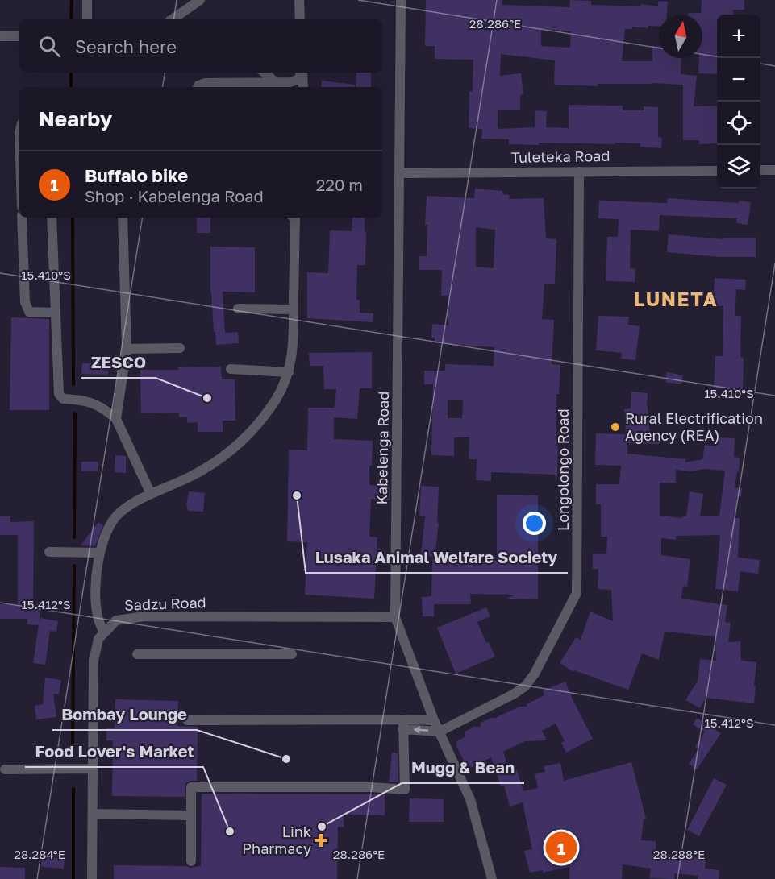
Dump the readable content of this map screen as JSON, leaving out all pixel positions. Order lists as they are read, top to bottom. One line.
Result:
{"streets":{"street":["Tuleteka Road","Kabelenga Road","Longolongo Road","Sadzu Road"]},"crossings":[["Tuleteka Road","Kabelenga Road"],["Tuleteka Road","Longolongo Road"],["Kabelenga Road","Longolongo Road"],["Kabelenga Road","Sadzu Road"]],"districts":["LUNETA"],"places":{"other":["ZESCO","Rural Electrification Agency (REA)","Lusaka Animal Welfare Society","Bombay Lounge","Mugg & Bean","Food Lover's Market"],"health":["Link Pharmacy"]},"north":"top","page":{"map_buttons":["+","−"],"search":"Search here","heading":"Nearby","list":[{"mark":"1","name":"Buffalo bike","note":"Shop · Kabelenga Road","value":"220 m"}],"pins":"1"},"coordinates":["28.286°E","15.410°S","15.412°S","28.284°E","28.288°E"]}
